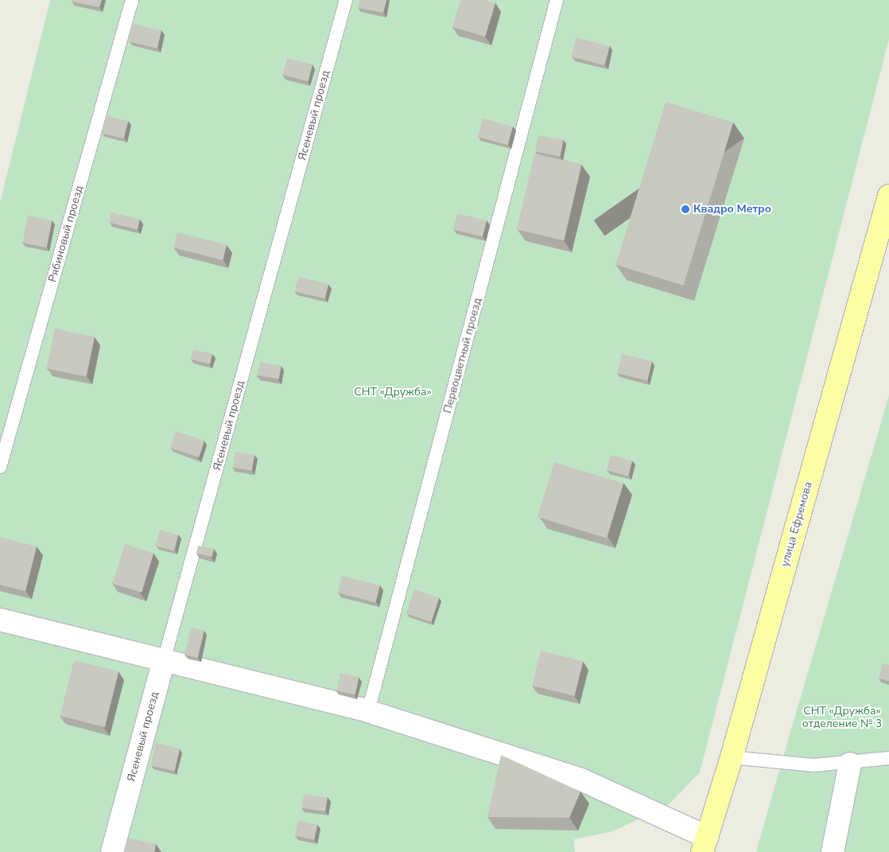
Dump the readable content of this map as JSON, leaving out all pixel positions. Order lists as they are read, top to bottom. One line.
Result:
{"streets":{"main road":["улица Ефремова"],"street":["Ясеневый проезд"],"lane":["Рябиновый проезд","Первоцветный проезд"]},"parks":["СНТ «Дружба»","СНТ «Дружба» отделение № 3"],"places":["Квадро Метро"]}
